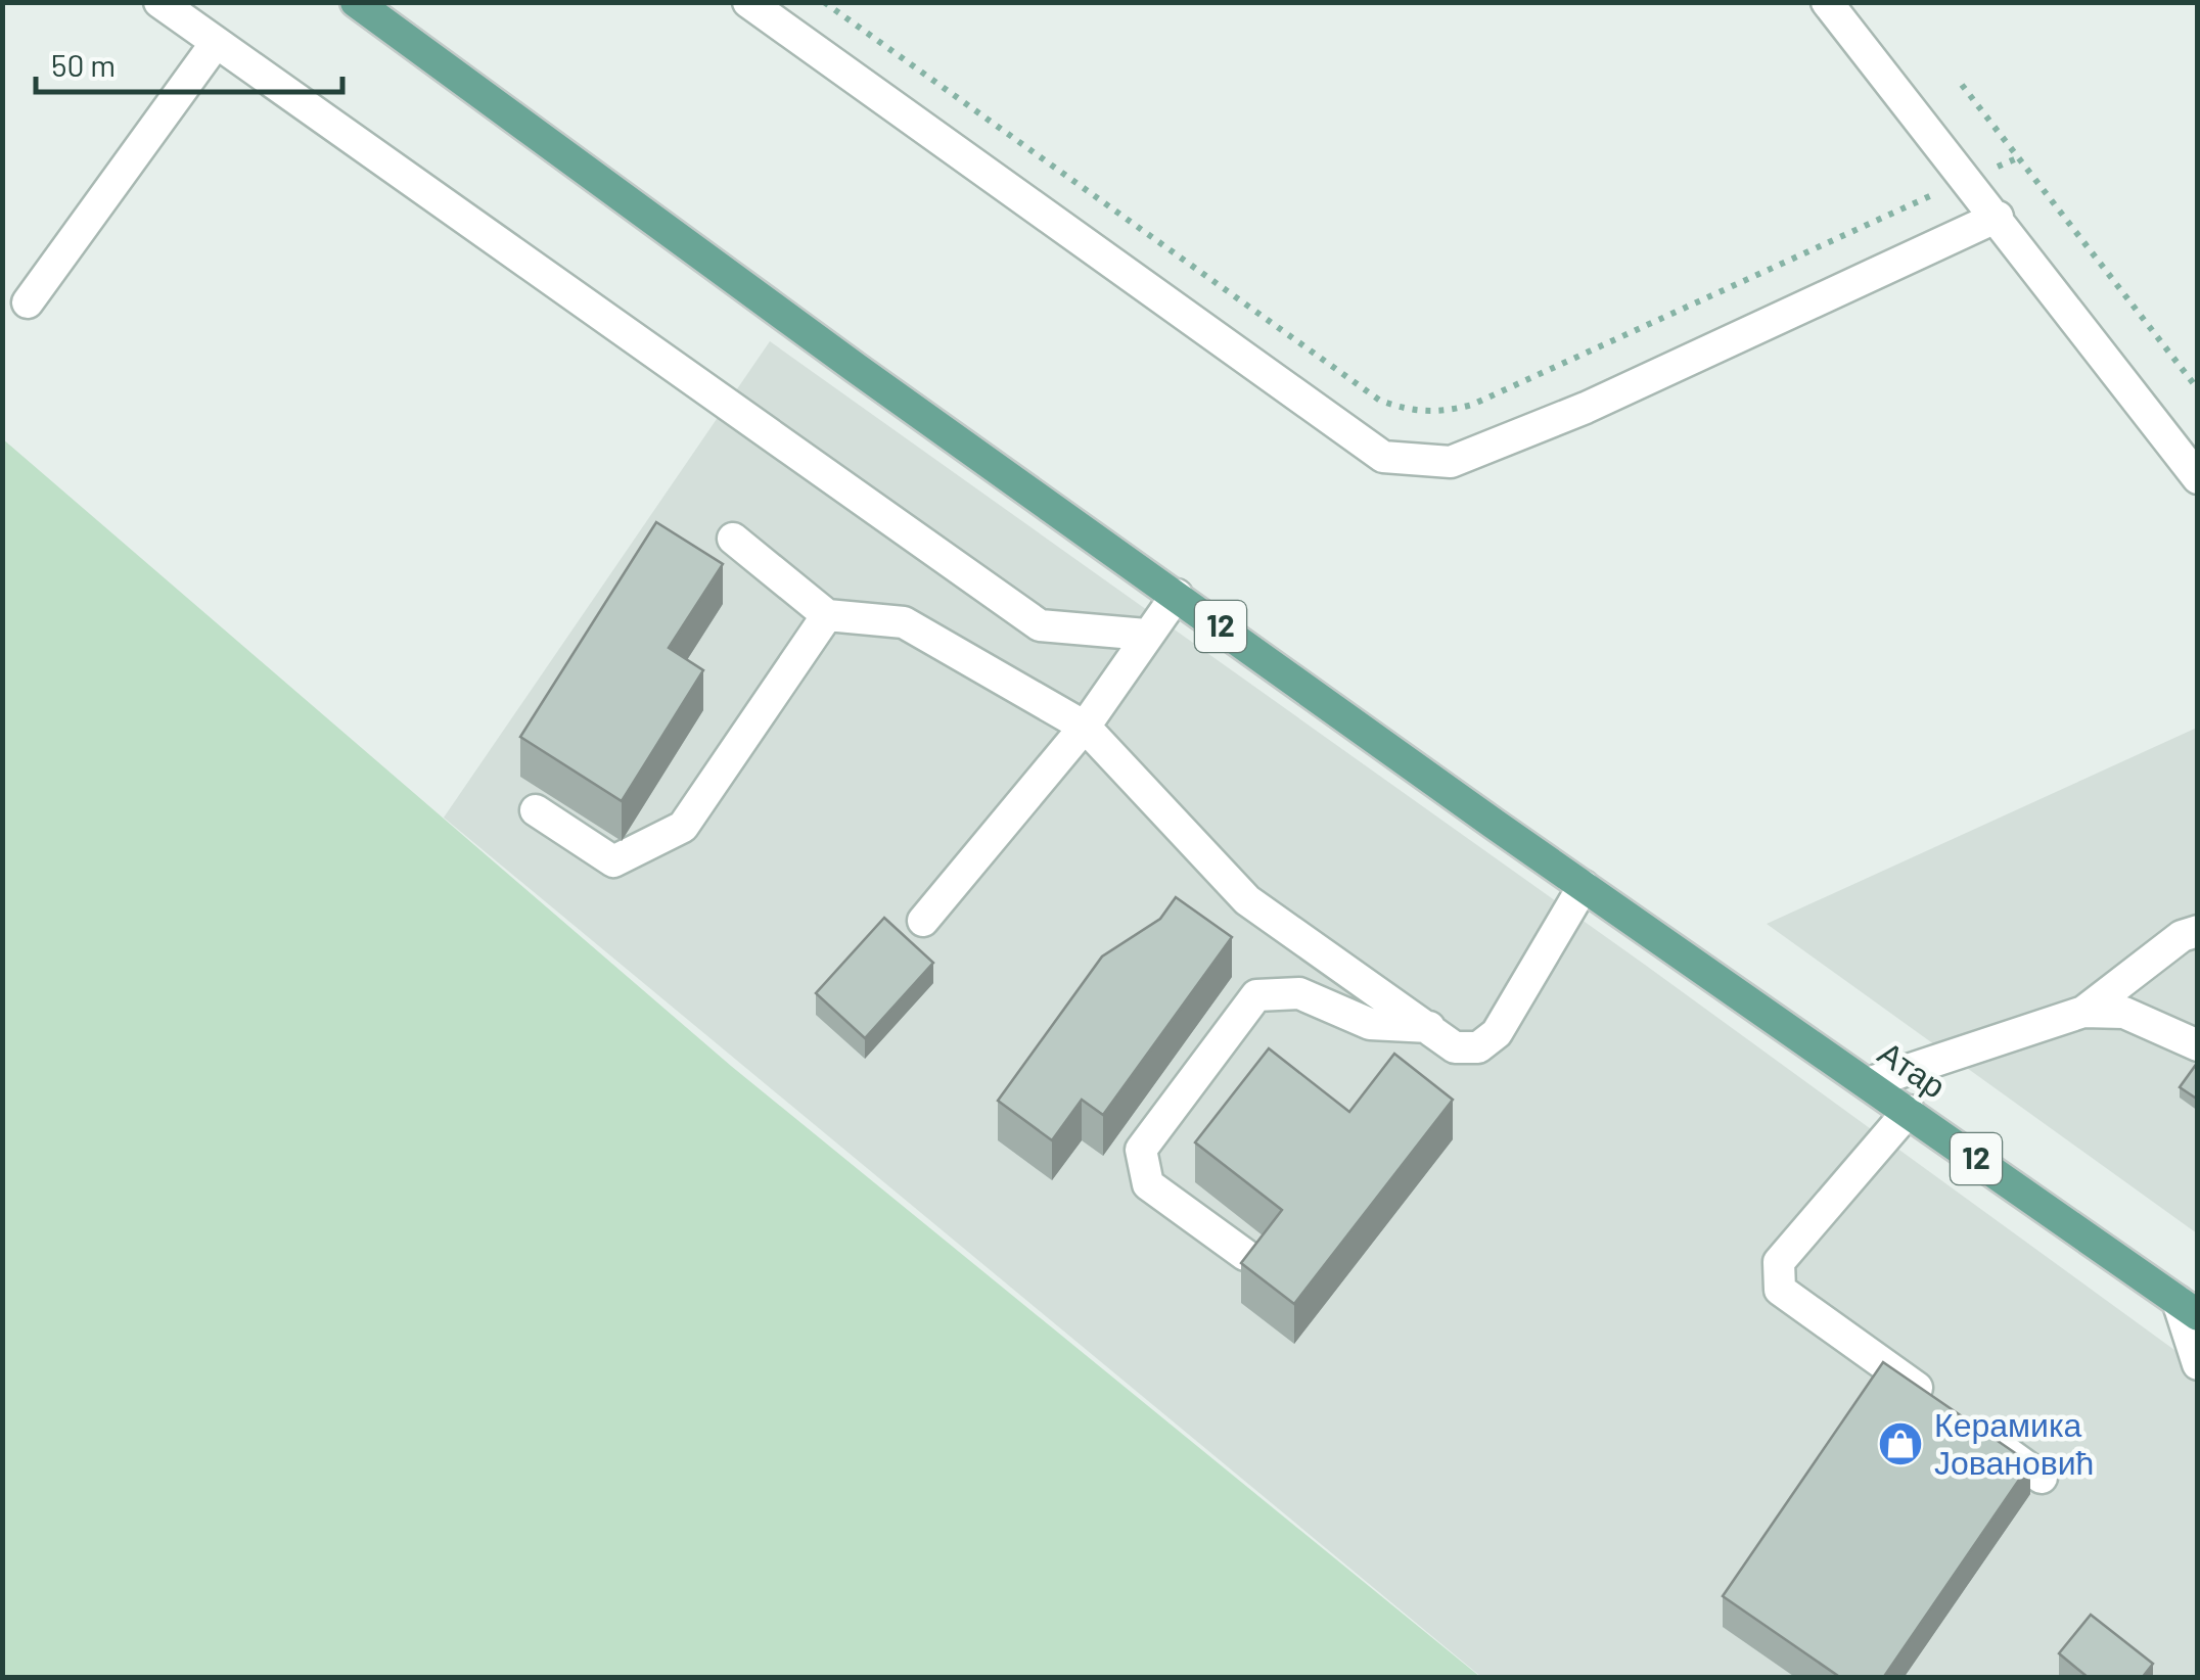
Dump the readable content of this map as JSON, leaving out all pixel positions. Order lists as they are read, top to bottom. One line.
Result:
{"streets":{"main road":["12","Атар"]},"crossings":[["12","Атар"]],"places":{"shop":["Керамика Јовановић"]},"scale_bar":"50 m"}
